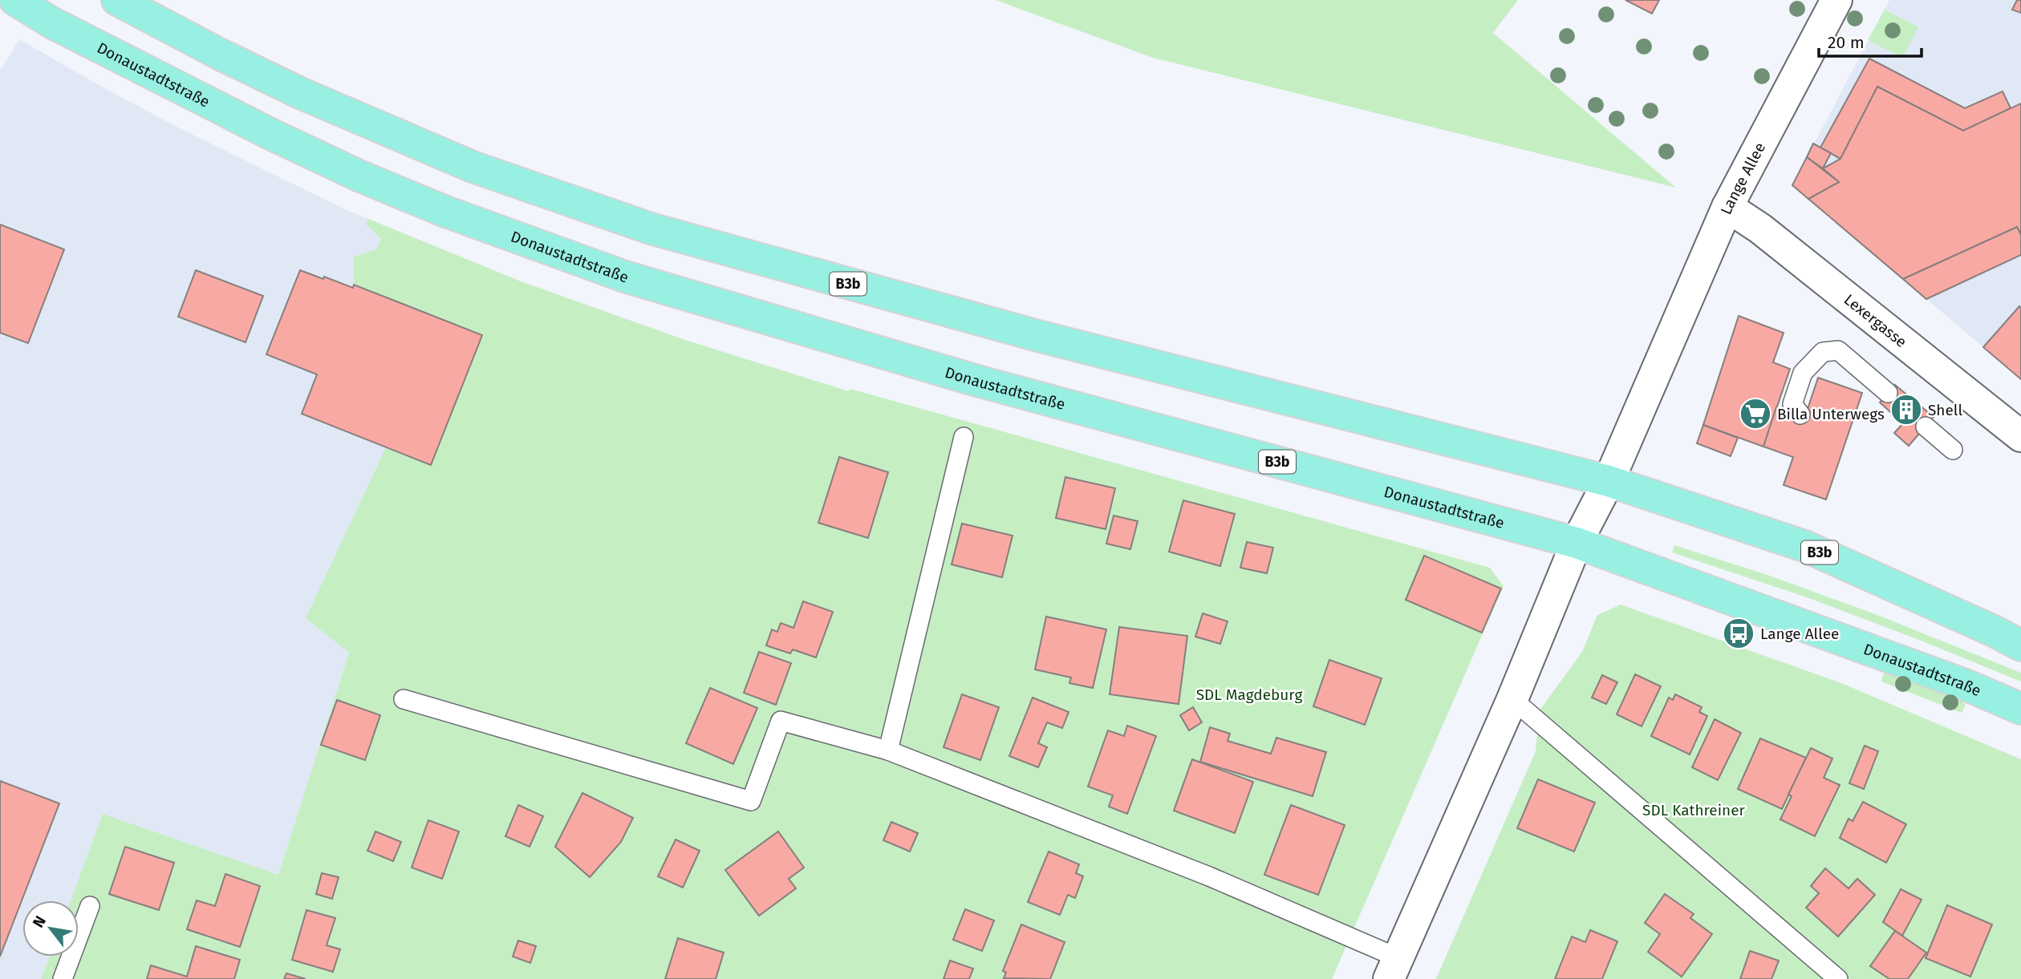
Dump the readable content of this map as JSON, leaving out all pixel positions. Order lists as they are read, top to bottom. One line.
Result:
{"streets":{"main road":["Donaustadtstraße","B3b"],"street":["Lange Allee","Lexergasse"]},"crossings":[["Donaustadtstraße","Lange Allee"],["Lange Allee","B3b"],["Lange Allee","Lexergasse"]],"parks":["SDL Magdeburg","SDL Kathreiner"],"places":{"building":["Shell"],"supermarket":["Billa Unterwegs"],"bus stop":["Lange Allee"]},"scale_bar":"20 m","north":"top left"}
